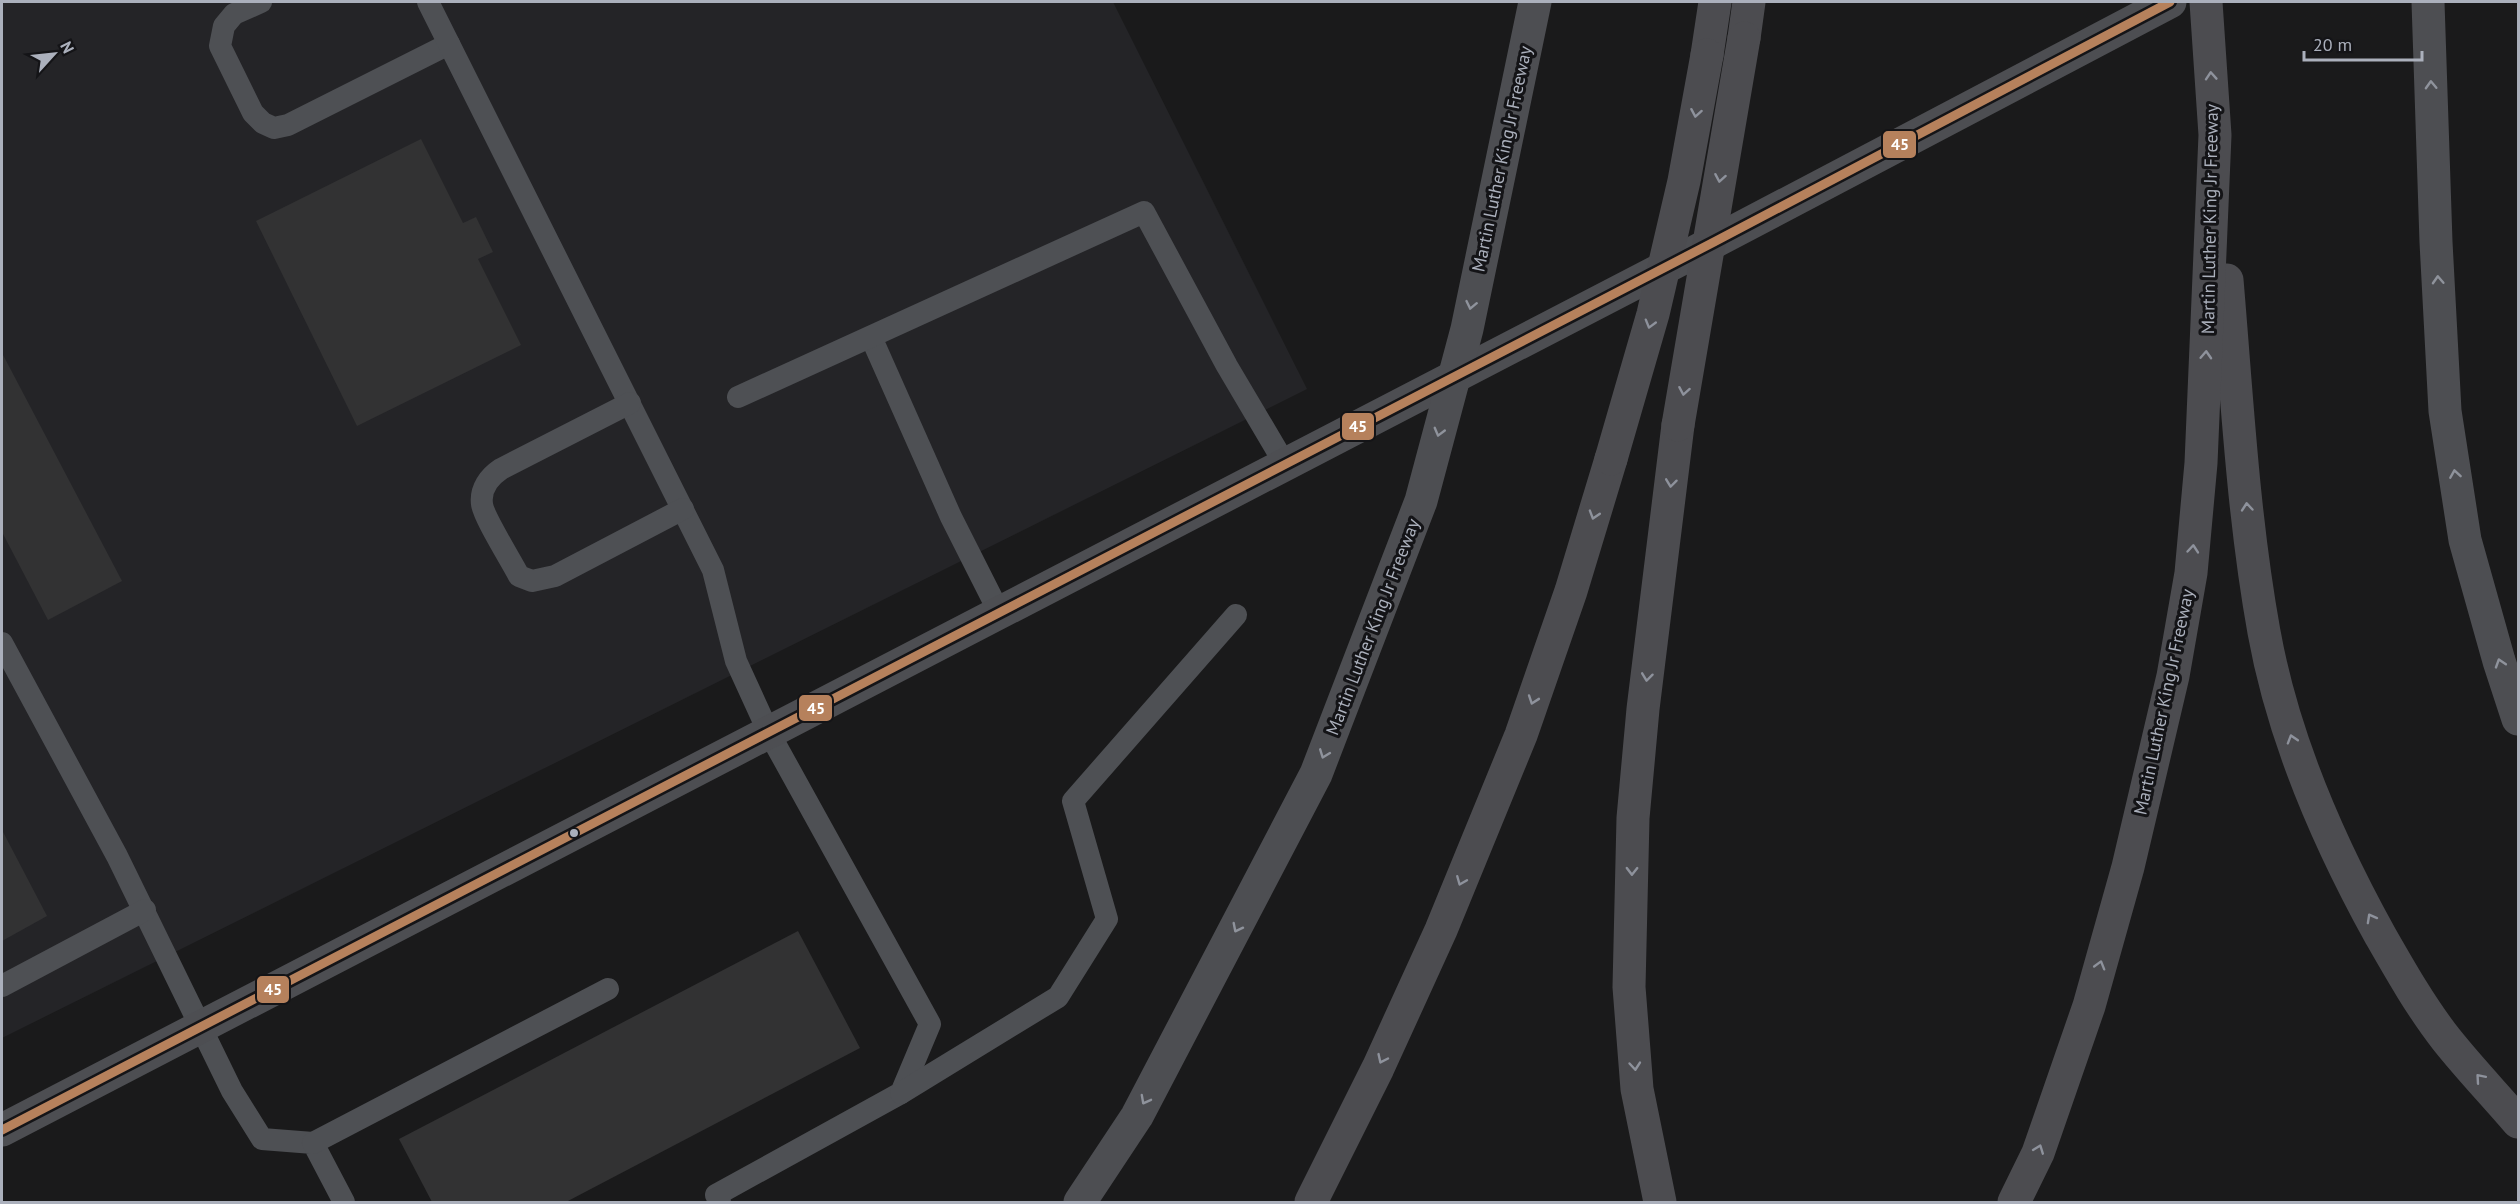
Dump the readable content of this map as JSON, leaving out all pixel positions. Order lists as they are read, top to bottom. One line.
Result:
{"streets":{"highway":["Martin Luther King Jr Freeway"]},"lines":["transit line 45"],"scale_bar":"20 m","north":"top right"}
